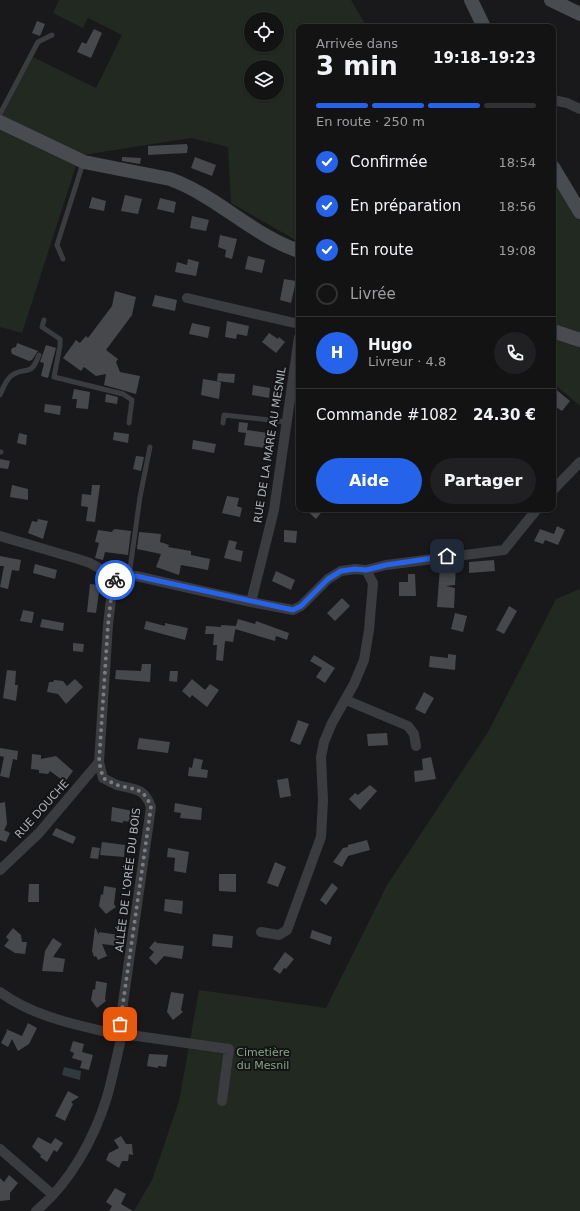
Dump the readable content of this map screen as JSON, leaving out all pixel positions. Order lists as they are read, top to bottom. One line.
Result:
{"streets":{"street":["RUE DE LA MARE AU MESNIL","RUE DOUCHE","ALLÉE DE L'ORÉE DU BOIS"]},"crossings":[["RUE DOUCHE","ALLÉE DE L'ORÉE DU BOIS"]],"parks":["Cimetière du Mesnil"],"page":{"heading":["3 min","Arrivée dans","19:18–19:23"],"panel":["Hugo","Livreur · 4.8","Commande #1082","24.30 €"],"bar":"En route · 250 m","list":[["Confirmée","18:54"],["En préparation","18:56"],["En route","19:08"],"Livrée"],"round":"H","buttons":["Aide","Partager"]}}
